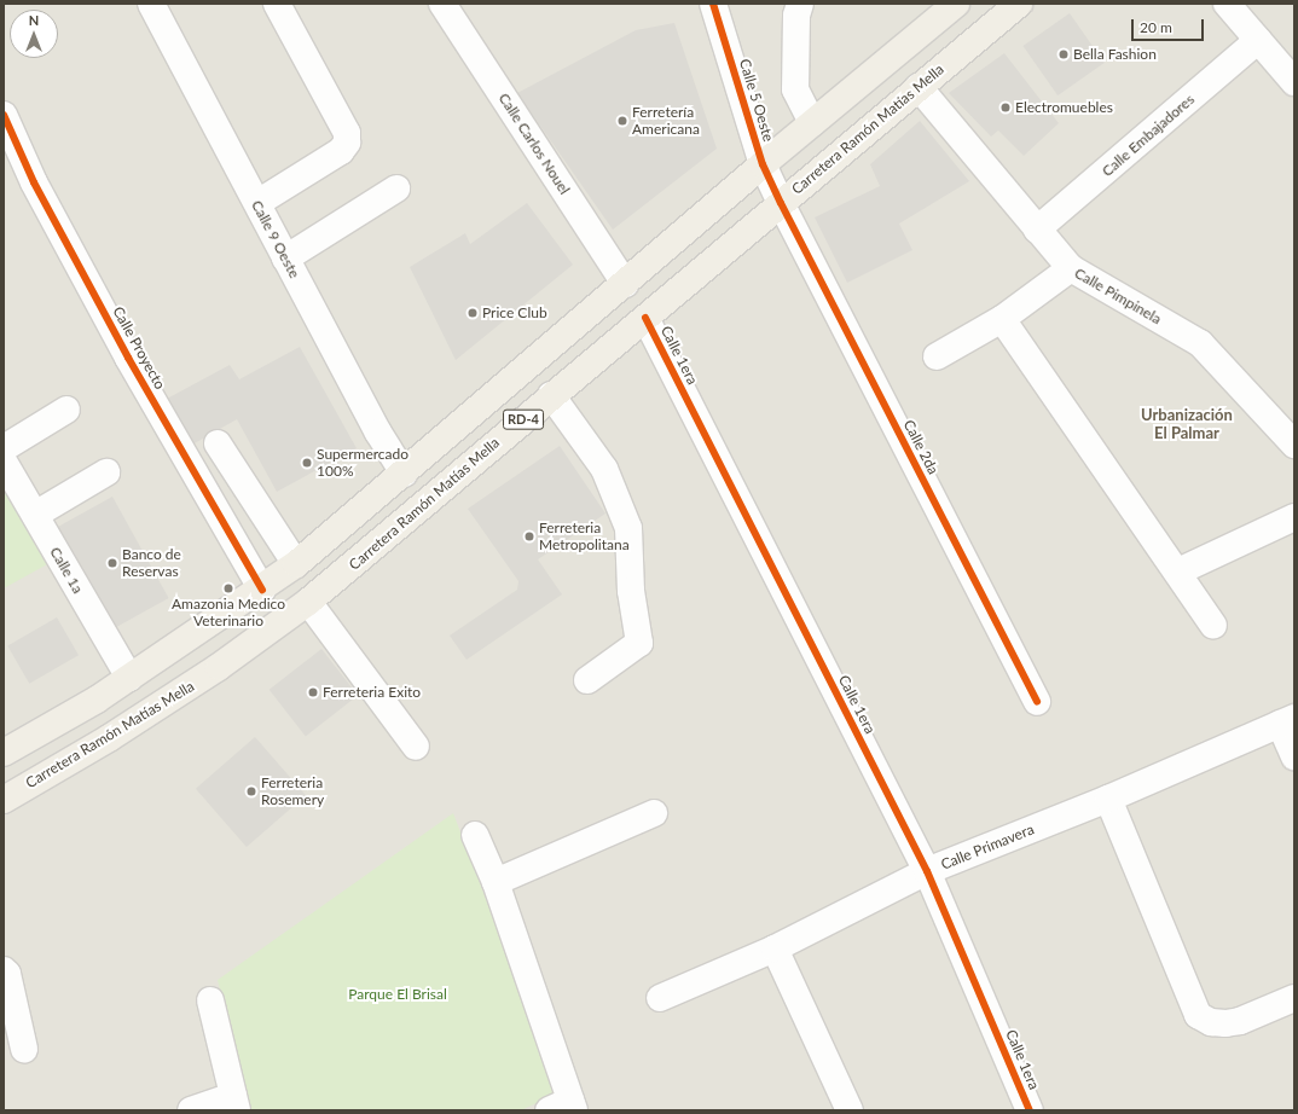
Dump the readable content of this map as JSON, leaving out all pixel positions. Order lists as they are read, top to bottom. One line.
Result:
{"streets":{"main road":["Carretera Ramón Matías Mella","RD-4"],"street":["Calle 5 Oeste","Calle Embajadores","Calle Carlos Nouel","Calle 9 Oeste","Calle Pimpinela","Calle Proyecto","Calle 1era","Calle 2da","Calle 1a","Calle Primavera"]},"crossings":[["Calle 5 Oeste","Carretera Ramón Matías Mella"],["Calle 5 Oeste","RD-4"],["Calle 5 Oeste","Calle 2da"],["Carretera Ramón Matías Mella","Calle Pimpinela"],["Carretera Ramón Matías Mella","Calle 1era"],["Carretera Ramón Matías Mella","Calle 2da"],["Calle Embajadores","Calle Pimpinela"],["Calle Carlos Nouel","RD-4"],["Calle 9 Oeste","RD-4"],["Calle Proyecto","RD-4"],["Calle 1era","Calle Primavera"],["RD-4","Calle 1a"]],"districts":["Urbanización El Palmar"],"parks":["Parque El Brisal"],"places":["Bella Fashion","Electromuebles","Ferretería Americana","Price Club","Supermercado 100%","Ferreteria Metropolitana","Banco de Reservas","Amazonia Medico Veterinario","Ferreteria Exito","Ferreteria Rosemery"],"scale_bar":"20 m","north":"top"}
